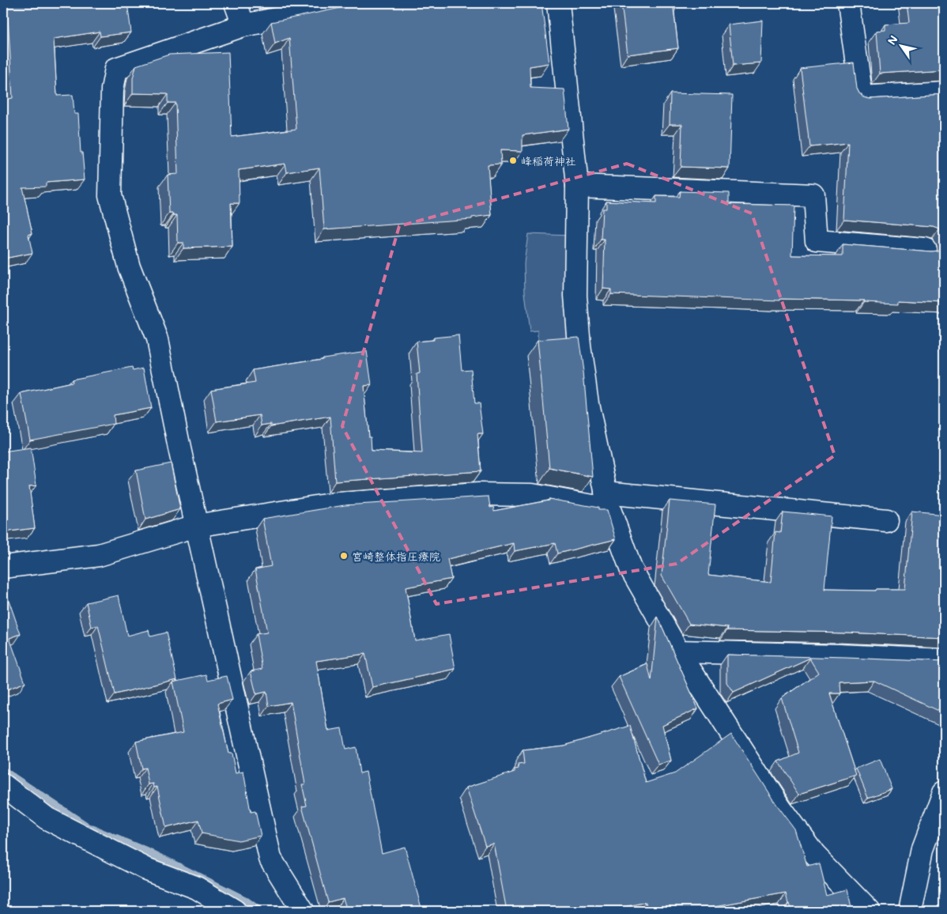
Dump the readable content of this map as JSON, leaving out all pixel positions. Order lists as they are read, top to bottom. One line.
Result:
{"places":["峰稲荷神社","宮崎整体指圧療院"],"north":"top left"}
